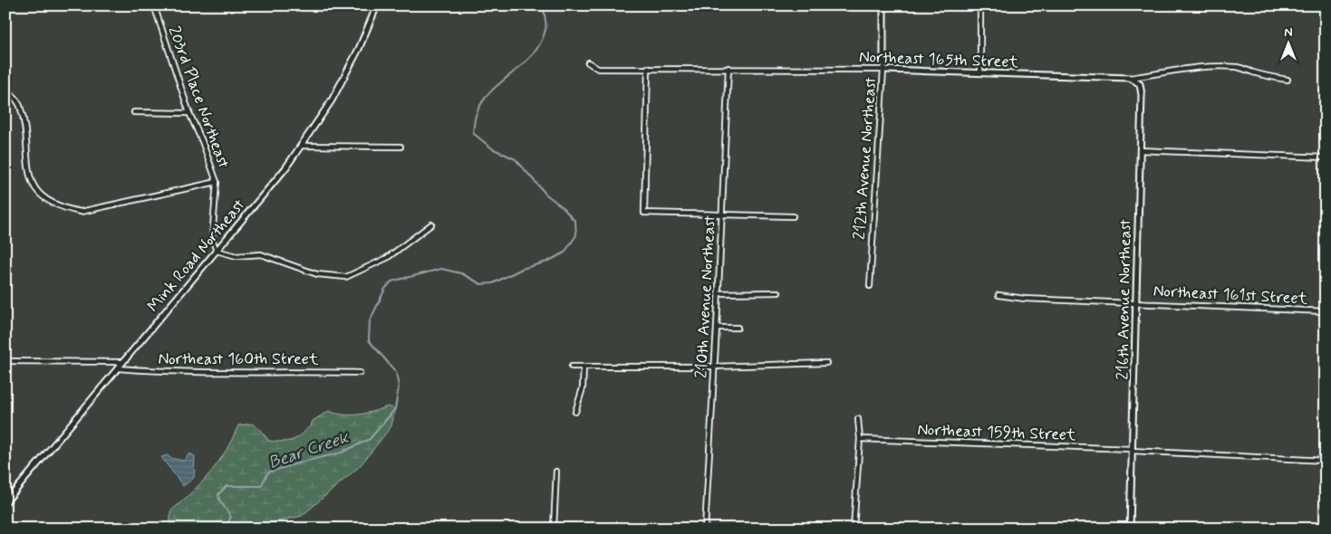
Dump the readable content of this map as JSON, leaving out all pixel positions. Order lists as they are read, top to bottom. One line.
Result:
{"streets":{"street":["Northeast 165th Street","203rd Place Northeast","212th Avenue Northeast","Mink Road Northeast","Northeast 161st Street","210th Avenue Northeast","216th Avenue Northeast","Northeast 160th Street","Northeast 159th Street"]},"crossings":[["Northeast 165th Street","212th Avenue Northeast"],["Northeast 165th Street","210th Avenue Northeast"],["Northeast 165th Street","216th Avenue Northeast"],["203rd Place Northeast","Mink Road Northeast"],["Mink Road Northeast","Northeast 160th Street"],["Northeast 161st Street","216th Avenue Northeast"],["216th Avenue Northeast","Northeast 159th Street"]],"water":["Bear Creek"],"north":"top"}
